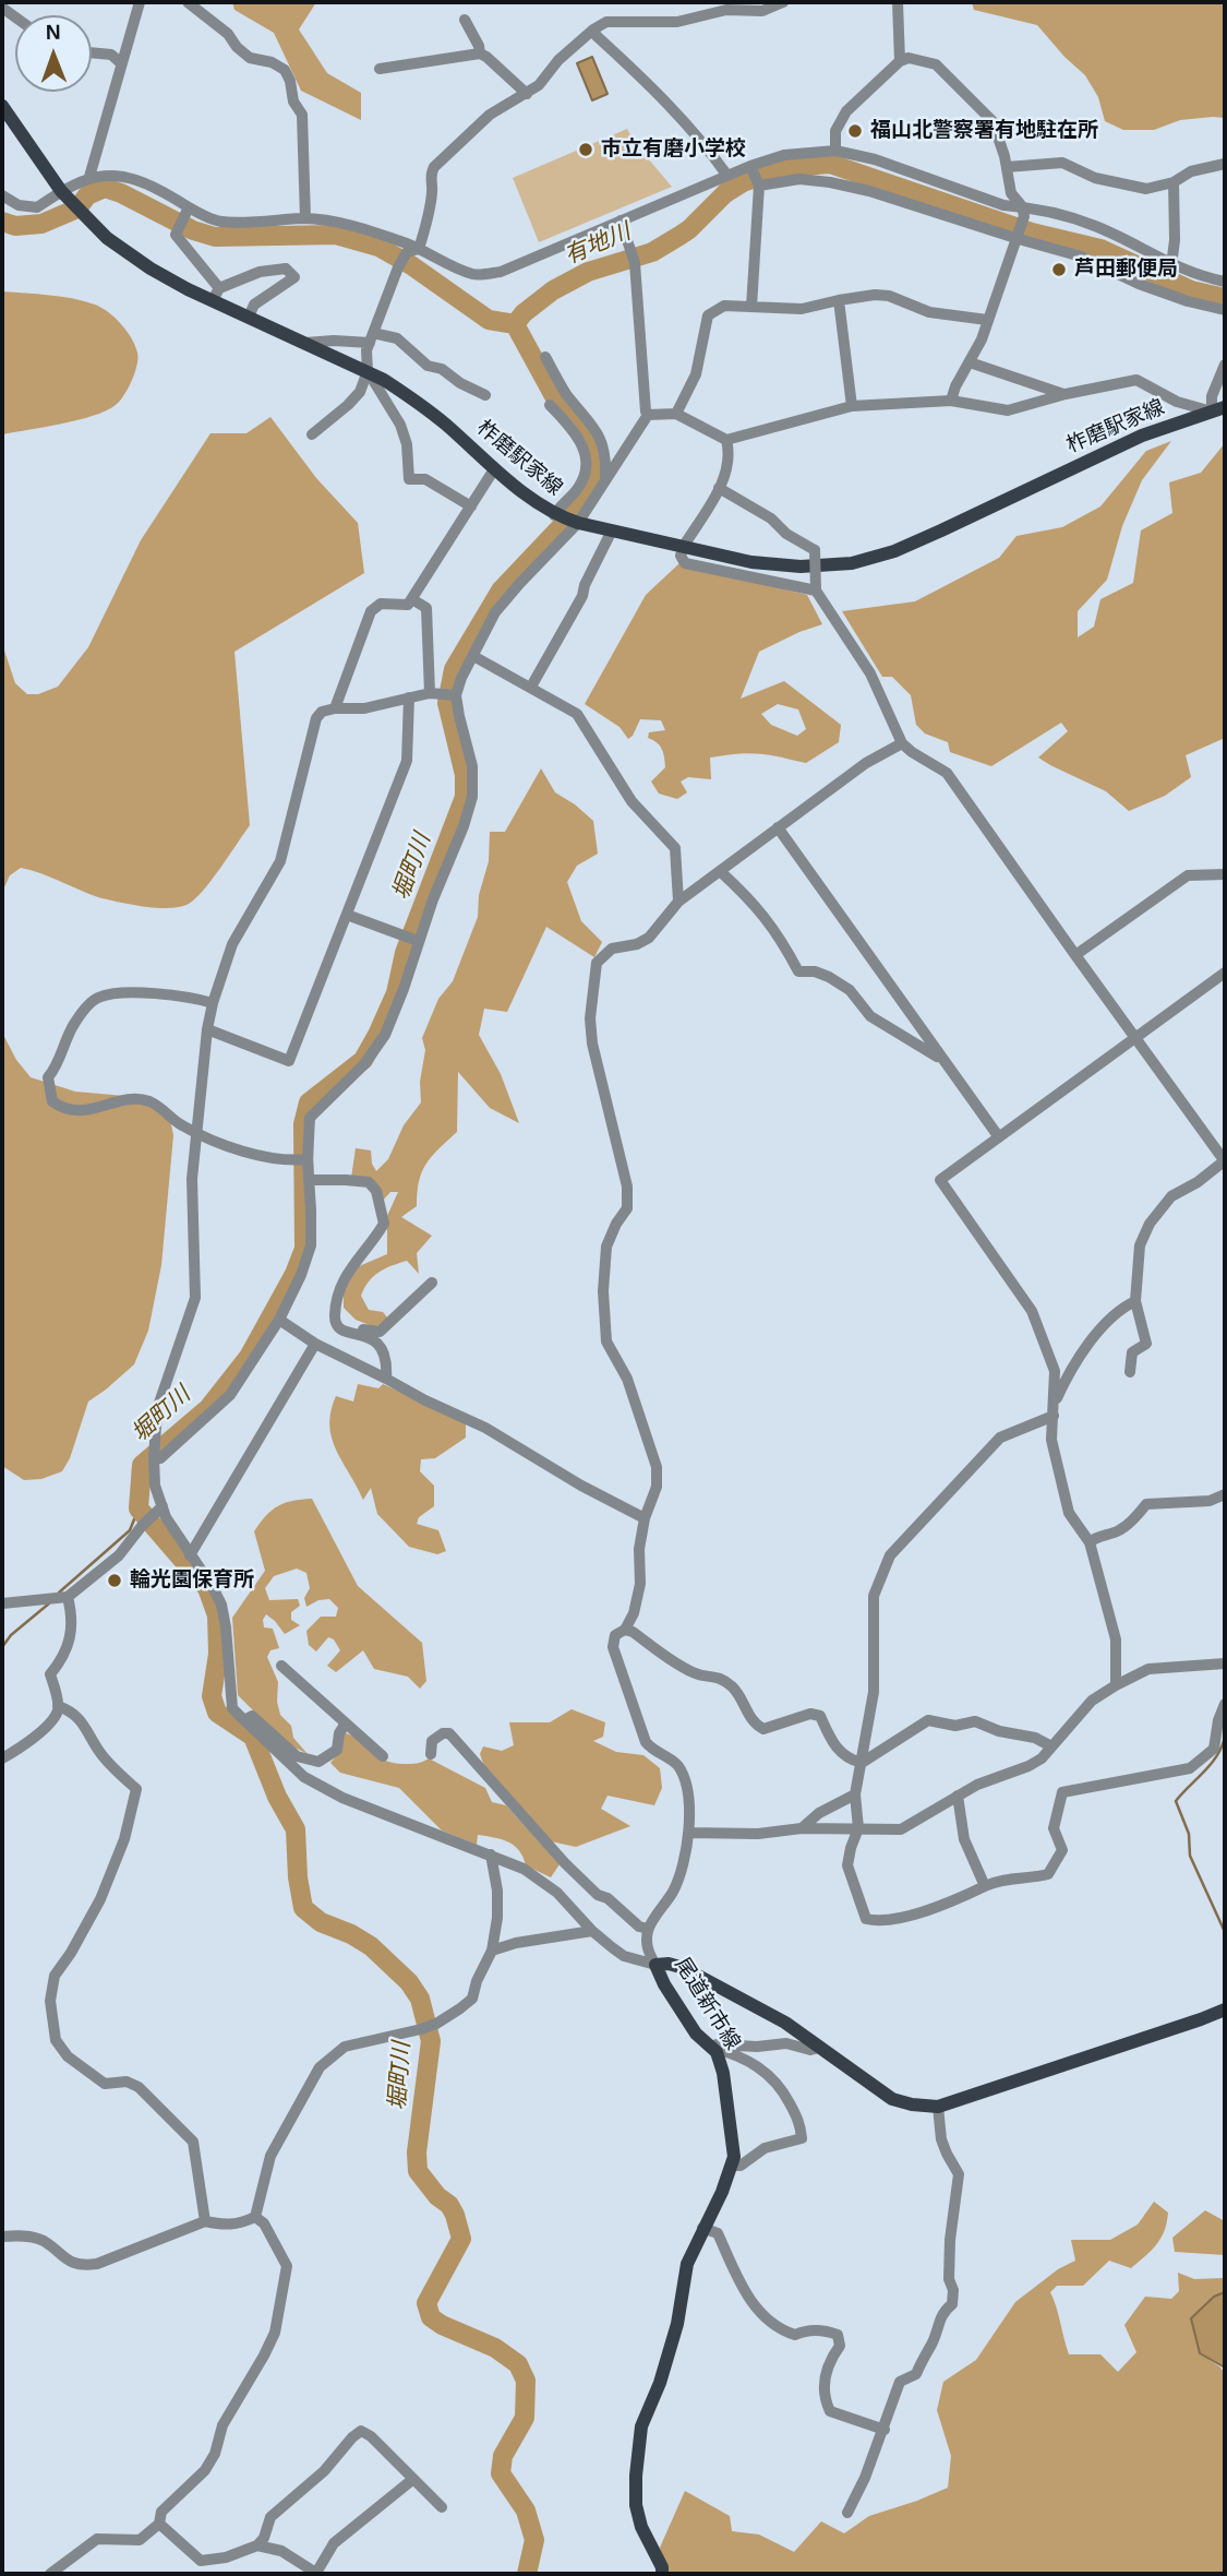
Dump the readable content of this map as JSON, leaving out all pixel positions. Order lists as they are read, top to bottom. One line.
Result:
{"streets":{"main road":["柞磨駅家線","尾道新市線"]},"water":["有地川","堀町川"],"places":["福山北警察署有地駐在所","市立有磨小学校","芦田郵便局","輪光園保育所"],"north":"top"}
